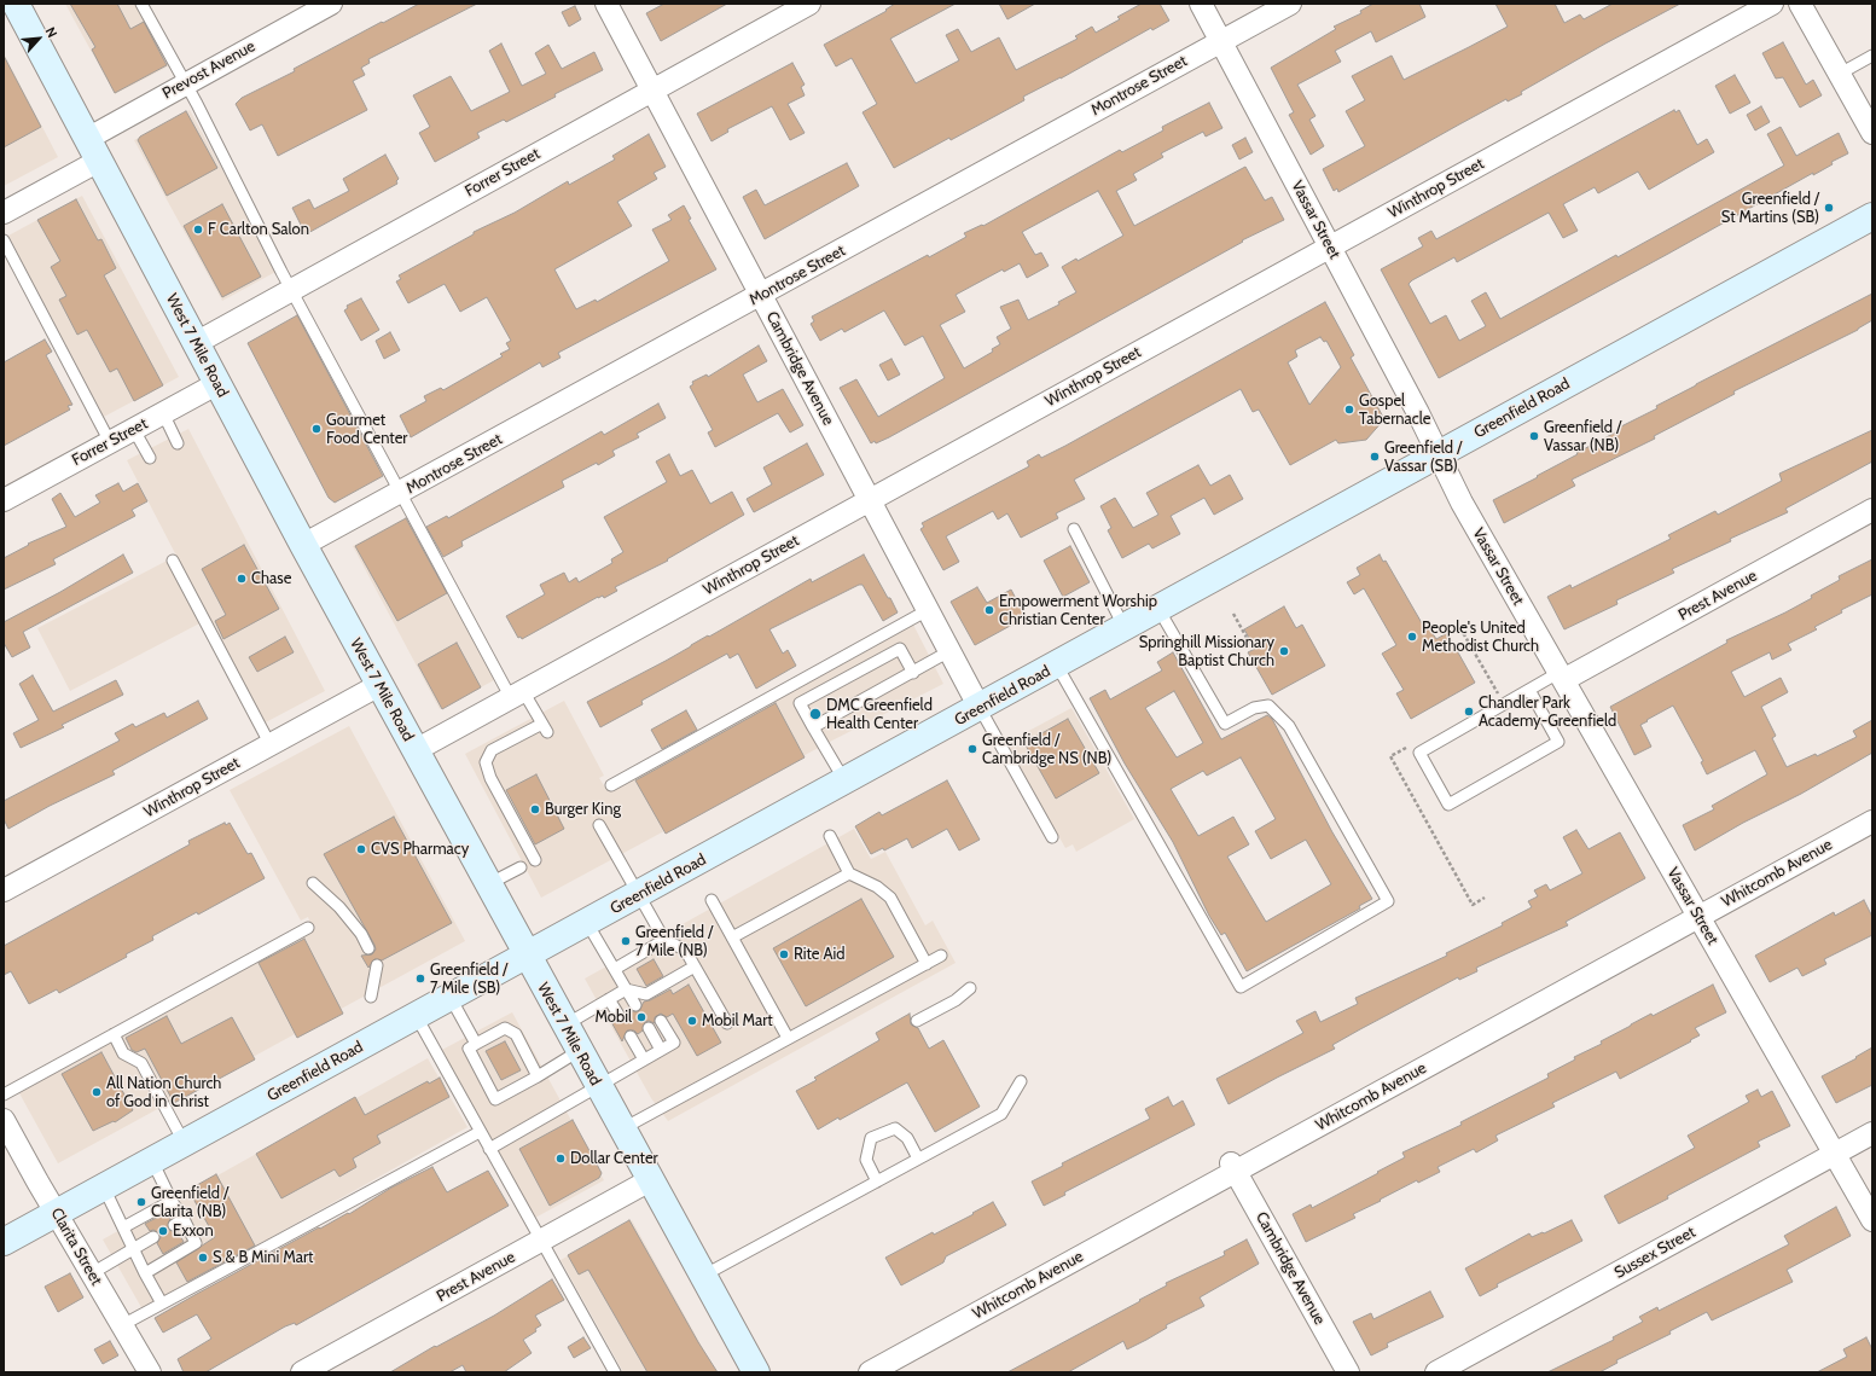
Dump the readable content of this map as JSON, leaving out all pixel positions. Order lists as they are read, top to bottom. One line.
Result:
{"streets":{"main road":["West 7 Mile Road","Greenfield Road"],"street":["Prevost Avenue","Montrose Street","Forrer Street","Winthrop Street","Vassar Street","Cambridge Avenue","Prest Avenue","Whitcomb Avenue","Clarita Street","Sussex Street"]},"crossings":[["Prevost Avenue","West 7 Mile Road"],["Montrose Street","Vassar Street"],["Montrose Street","West 7 Mile Road"],["Montrose Street","Cambridge Avenue"],["Forrer Street","West 7 Mile Road"],["Forrer Street","Cambridge Avenue"],["Winthrop Street","Vassar Street"],["Winthrop Street","West 7 Mile Road"],["Winthrop Street","Cambridge Avenue"],["Vassar Street","Greenfield Road"],["Vassar Street","Prest Avenue"],["Vassar Street","Whitcomb Avenue"],["Vassar Street","Sussex Street"],["West 7 Mile Road","Greenfield Road"],["West 7 Mile Road","Prest Avenue"],["Cambridge Avenue","Greenfield Road"],["Cambridge Avenue","Whitcomb Avenue"],["Greenfield Road","Clarita Street"]],"places":["Greenfield / St Martins (SB)","F Carlton Salon","Gospel Tabernacle","Gourmet Food Center","Greenfield / Vassar (NB)","Greenfield / Vassar (SB)","Chase","Empowerment Worship Christian Center","People's United Methodist Church","Springhill Missionary Baptist Church","Chandler Park Academy-Greenfield","DMC Greenfield Health Center","Greenfield / Cambridge NS (NB)","Burger King","CVS Pharmacy","Greenfield / 7 Mile (NB)","Rite Aid","Greenfield / 7 Mile (SB)","Mobil","Mobil Mart","All Nation Church of God in Christ","Dollar Center","Greenfield / Clarita (NB)","Exxon","S & B Mini Mart"],"north":"top right"}
